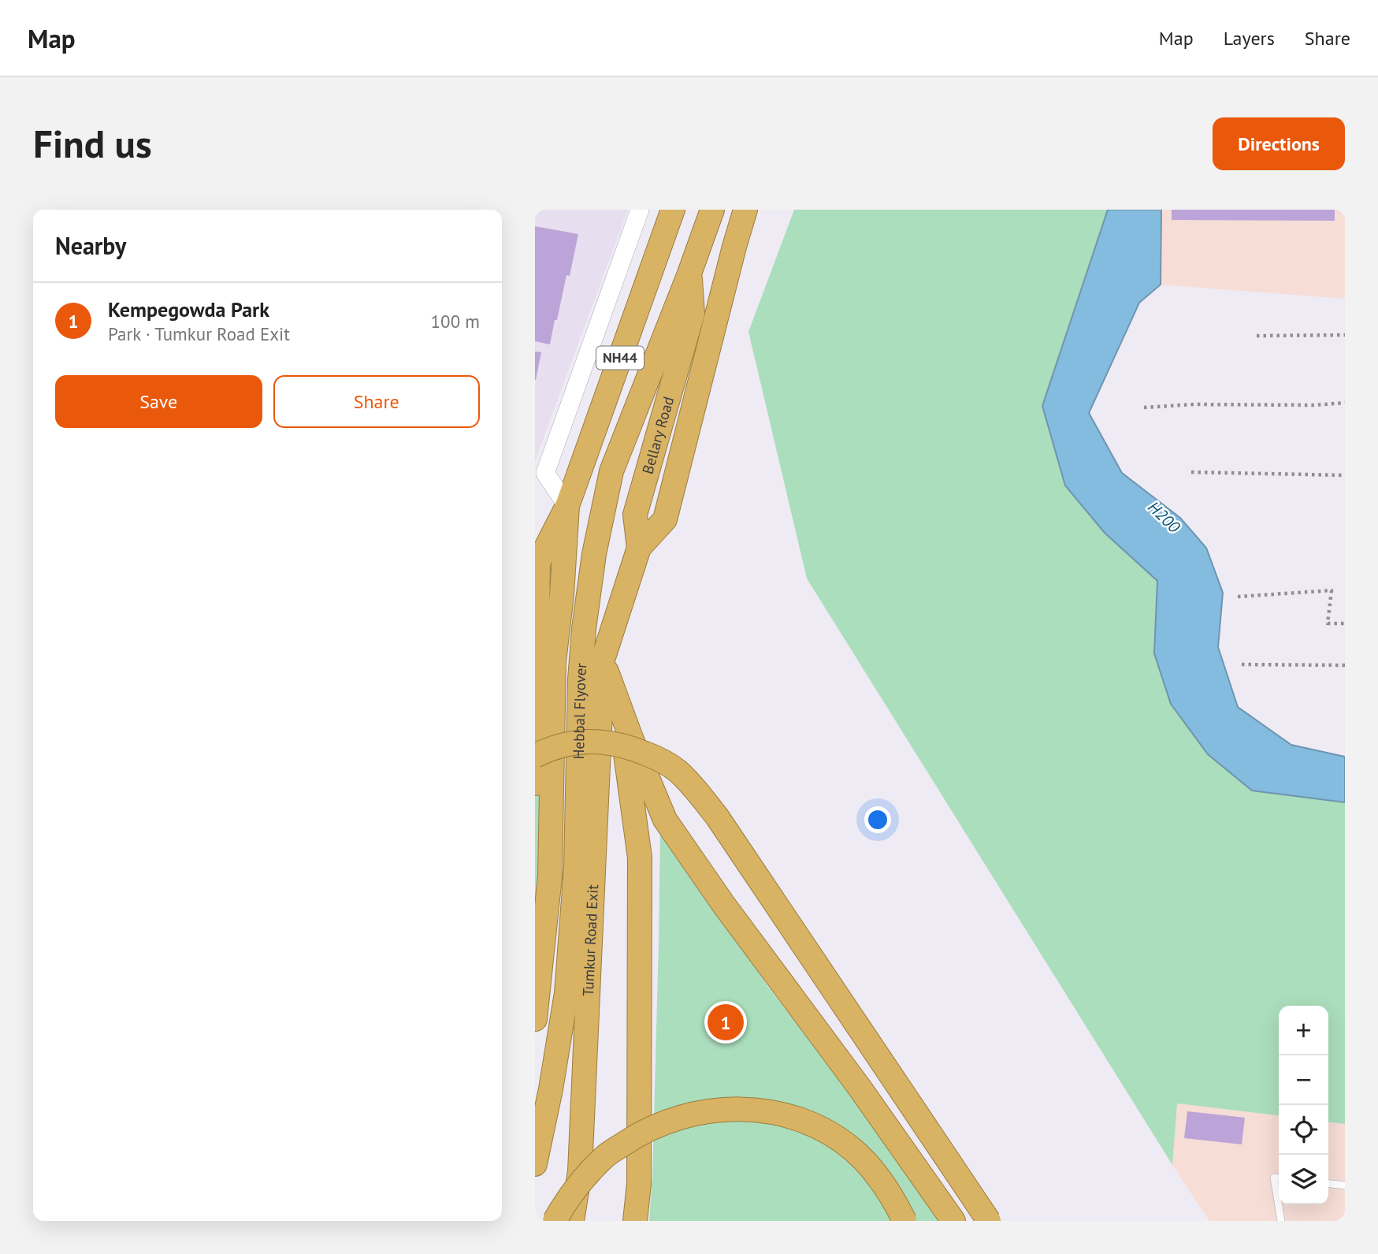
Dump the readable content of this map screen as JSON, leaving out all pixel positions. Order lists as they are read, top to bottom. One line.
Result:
{"streets":{"highway":["NH44","Bellary Road","Hebbal Flyover","Tumkur Road Exit"]},"crossings":[["NH44","Hebbal Flyover"],["Bellary Road","Hebbal Flyover"],["Bellary Road","Tumkur Road Exit"]],"water":["H200"],"page":{"header":"Map","nav":["Map","Layers","Share"],"buttons":["Directions",["Save","Share"]],"title":"Find us","heading":"Nearby","list":[{"mark":"1","name":"Kempegowda Park","note":"Park · Tumkur Road Exit","value":"100 m"}],"pins":"1","map_buttons":["+","−"]}}
